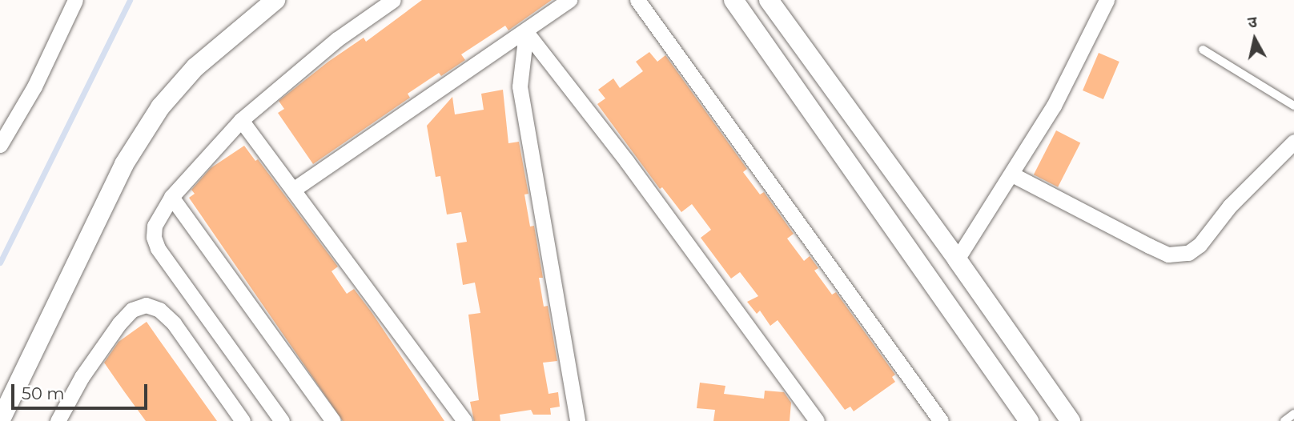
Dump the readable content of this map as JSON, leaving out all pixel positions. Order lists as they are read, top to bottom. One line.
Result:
{"scale_bar":"50 m","north":"top"}
